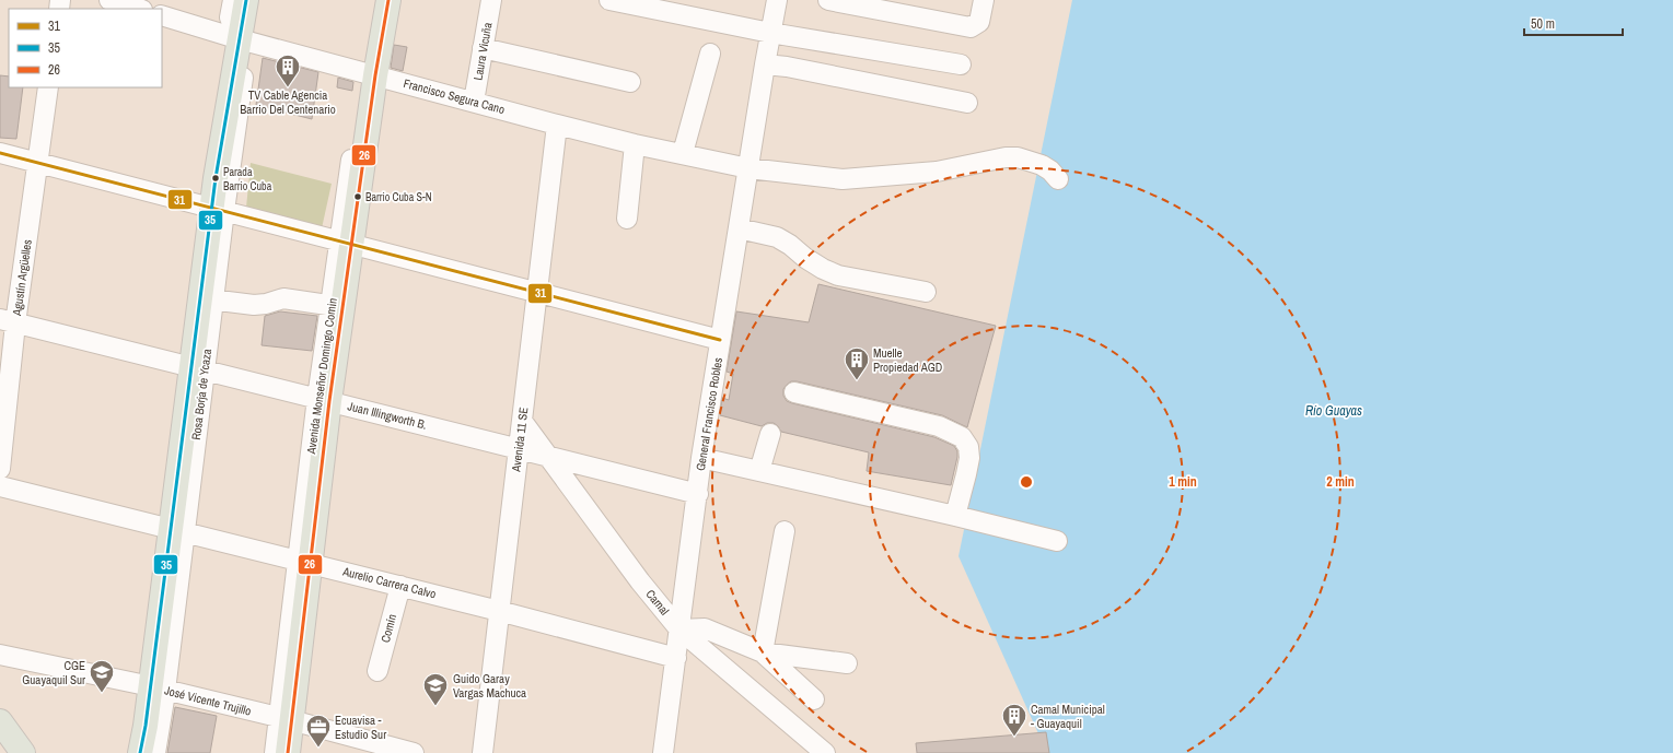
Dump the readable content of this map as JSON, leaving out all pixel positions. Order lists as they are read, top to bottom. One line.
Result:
{"streets":{"main road":["Avenida Monseñor Domingo Comin","Rosa Borja de Ycaza"],"street":["Laura Vicuña","Francisco Segura Cano","Agustín Argüelles","General Francisco Robles","Juan Illingworth B.","Avenida 11 SE","Aurelio Carrera Calvo","Camal","Comín","José Vicente Trujillo"]},"crossings":[["Laura Vicuña","Francisco Segura Cano"],["Francisco Segura Cano","Avenida Monseñor Domingo Comin"],["Francisco Segura Cano","Rosa Borja de Ycaza"],["Francisco Segura Cano","General Francisco Robles"],["Francisco Segura Cano","Avenida 11 SE"],["Agustín Argüelles","Juan Illingworth B."],["Avenida Monseñor Domingo Comin","Juan Illingworth B."],["Avenida Monseñor Domingo Comin","Aurelio Carrera Calvo"],["Avenida Monseñor Domingo Comin","José Vicente Trujillo"],["Rosa Borja de Ycaza","Juan Illingworth B."],["Rosa Borja de Ycaza","Aurelio Carrera Calvo"],["Rosa Borja de Ycaza","José Vicente Trujillo"],["General Francisco Robles","Juan Illingworth B."],["General Francisco Robles","Aurelio Carrera Calvo"],["General Francisco Robles","Camal"],["Juan Illingworth B.","Avenida 11 SE"],["Juan Illingworth B.","Camal"],["Avenida 11 SE","Aurelio Carrera Calvo"],["Avenida 11 SE","Camal"],["Aurelio Carrera Calvo","Comín"]],"water":["Río Guayas"],"places":{"building":["TV Cable Agencia Barrio Del Centenario","Muelle Propiedad AGD","Camal Municipal - Guayaquil"],"other":["Parada Barrio Cuba","Barrio Cuba S-N"],"school or university":["CGE Guayaquil Sur","Guido Garay Vargas Machuca"],"office":["Ecuavisa - Estudio Sur"]},"lines":["transit line 35","transit line 26","transit line 31"],"legend":["31","35","26"],"scale_bar":"50 m","rings":["1 min","2 min"]}
